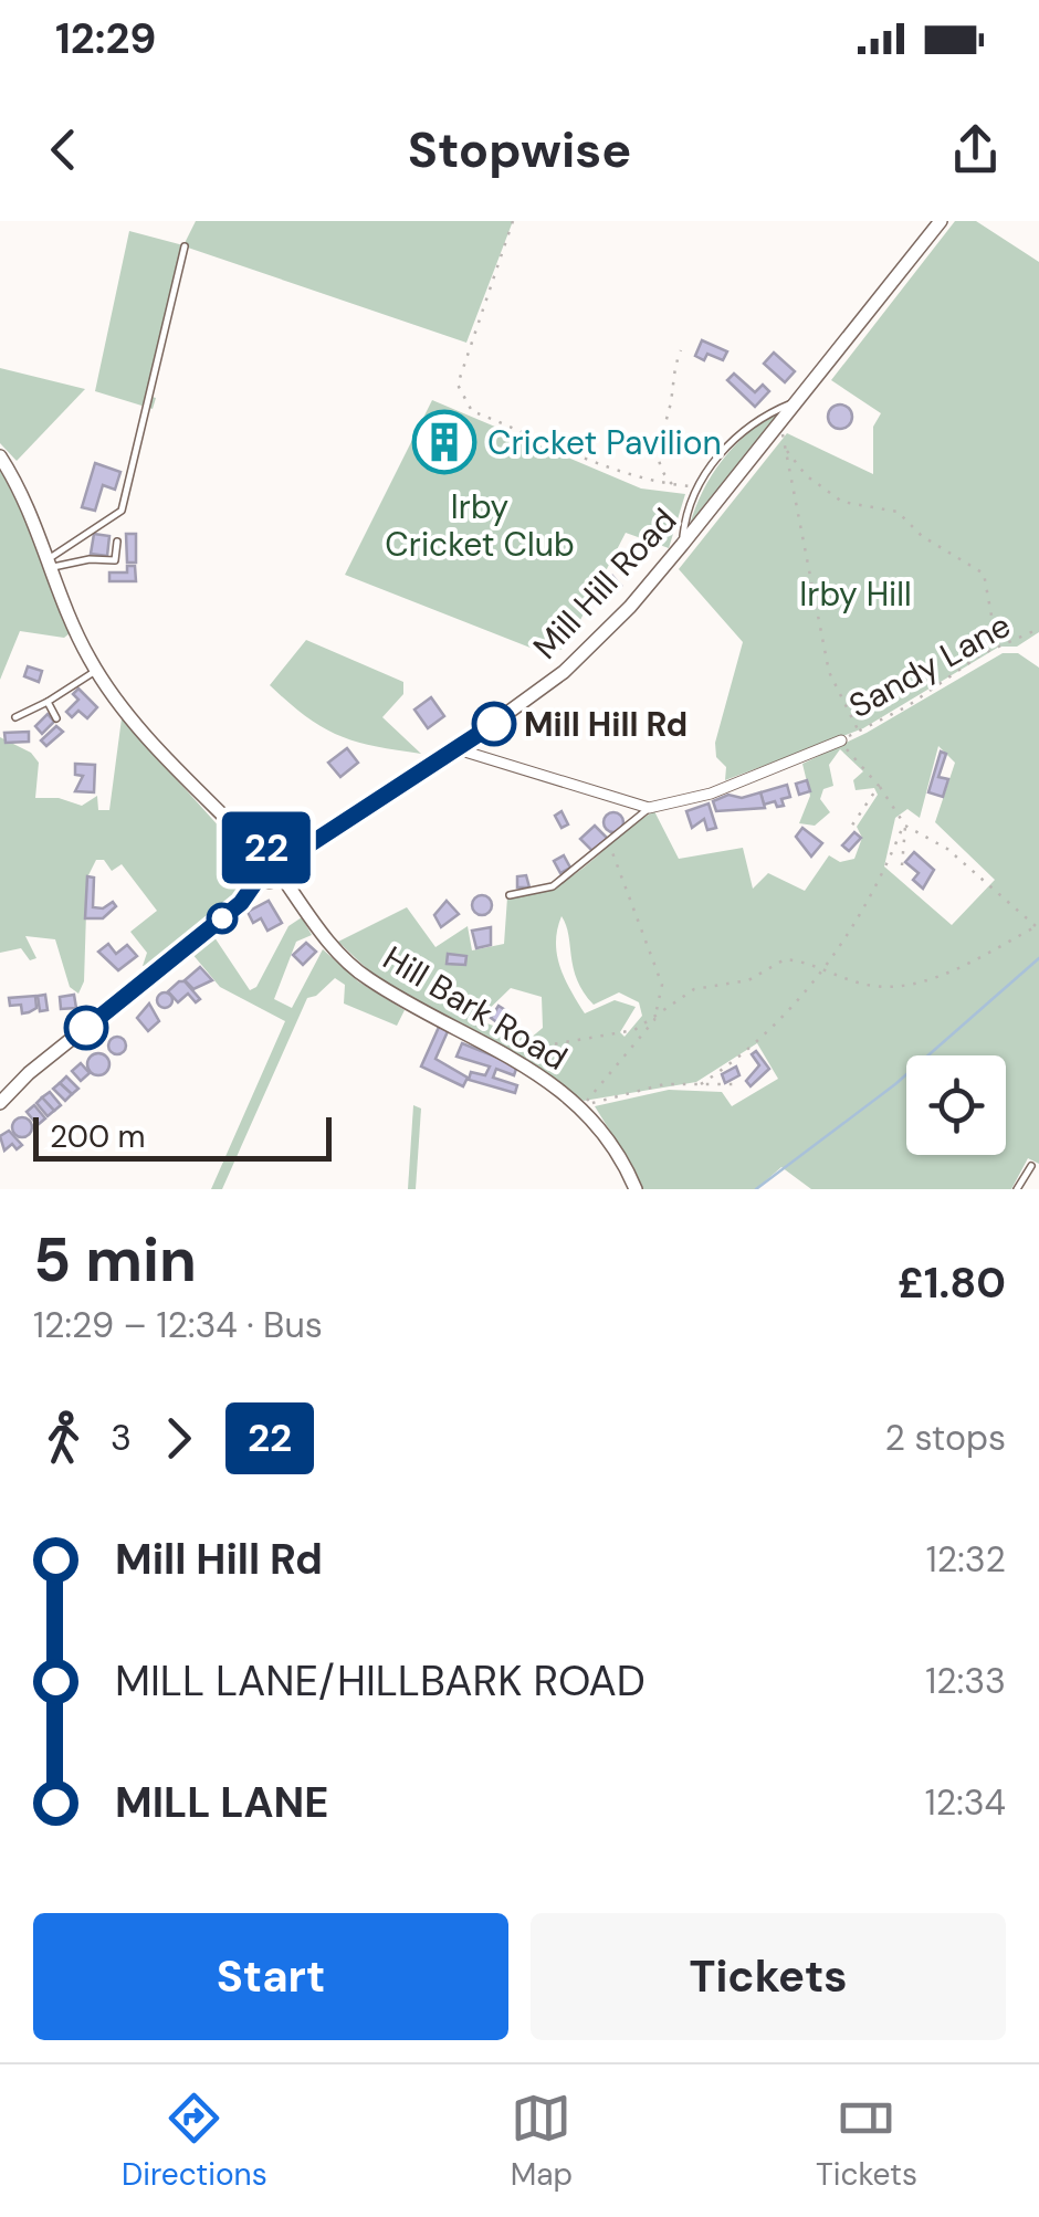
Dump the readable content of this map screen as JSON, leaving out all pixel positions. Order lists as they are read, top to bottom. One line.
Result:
{"streets":{"street":["Mill Hill Road","Hill Bark Road"],"path":["Sandy Lane"]},"crossings":[["Mill Hill Road","Hill Bark Road"]],"parks":["Irby Cricket Club","Irby Hill"],"places":{"building":["Cricket Pavilion"],"other":["Mill Hill Rd"]},"lines":["bus line 22"],"scale_bar":"200 m","page":{"status":"12:29","header":"Stopwise","on_map":"22","scale":"200 m","heading":["5 min","12:29 – 12:34 · Bus","£1.80"],"legs":["3","22","2 stops"],"list":[{"name":"Mill Hill Rd","value":"12:32"},{"name":"MILL LANE/HILLBARK ROAD","value":"12:33"},{"name":"MILL LANE","value":"12:34"}],"buttons":["Start","Tickets"],"tabs":["Directions","Map","Tickets"]}}
